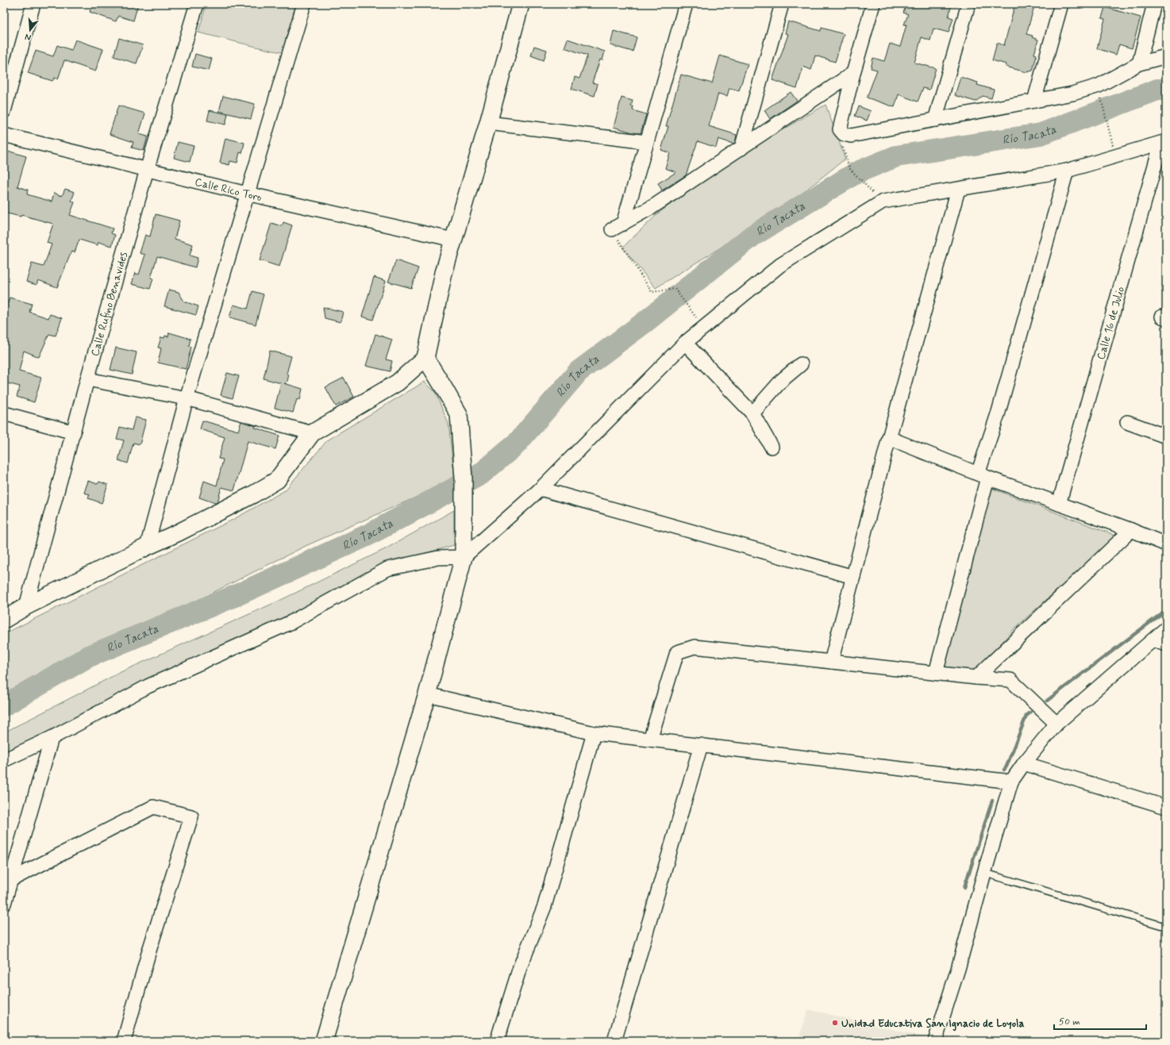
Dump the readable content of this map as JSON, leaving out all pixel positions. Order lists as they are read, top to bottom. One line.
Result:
{"streets":{"street":["Calle Rico Toro","Calle Rufino Benavides","Calle 16 de Julio"]},"crossings":[["Calle Rico Toro","Calle Rufino Benavides"]],"water":["Río Tacata"],"places":["Unidad Educativa San Ignacio de Loyola"],"scale_bar":"50 m","north":"bottom"}
